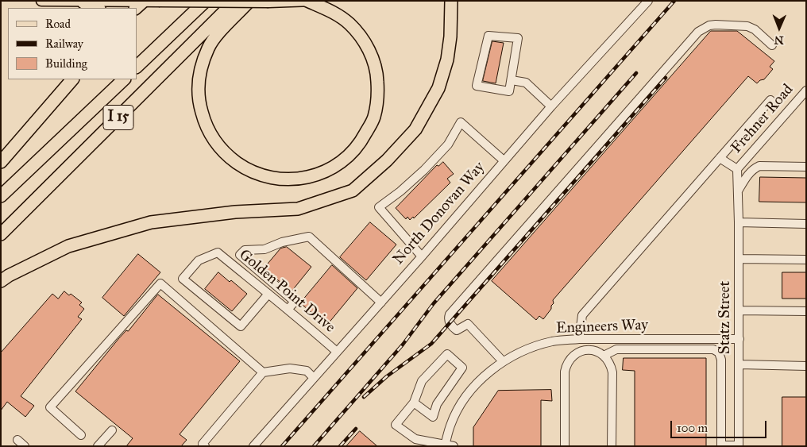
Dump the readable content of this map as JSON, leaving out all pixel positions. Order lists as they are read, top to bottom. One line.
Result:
{"streets":{"highway":["I 15"],"street":["Frehner Road","North Donovan Way","Golden Point Drive","Statz Street","Engineers Way"]},"crossings":[["Frehner Road","Statz Street"],["North Donovan Way","Golden Point Drive"],["Statz Street","Engineers Way"]],"legend":["Road","Railway","Building"],"scale_bar":"100 m","north":"bottom"}
